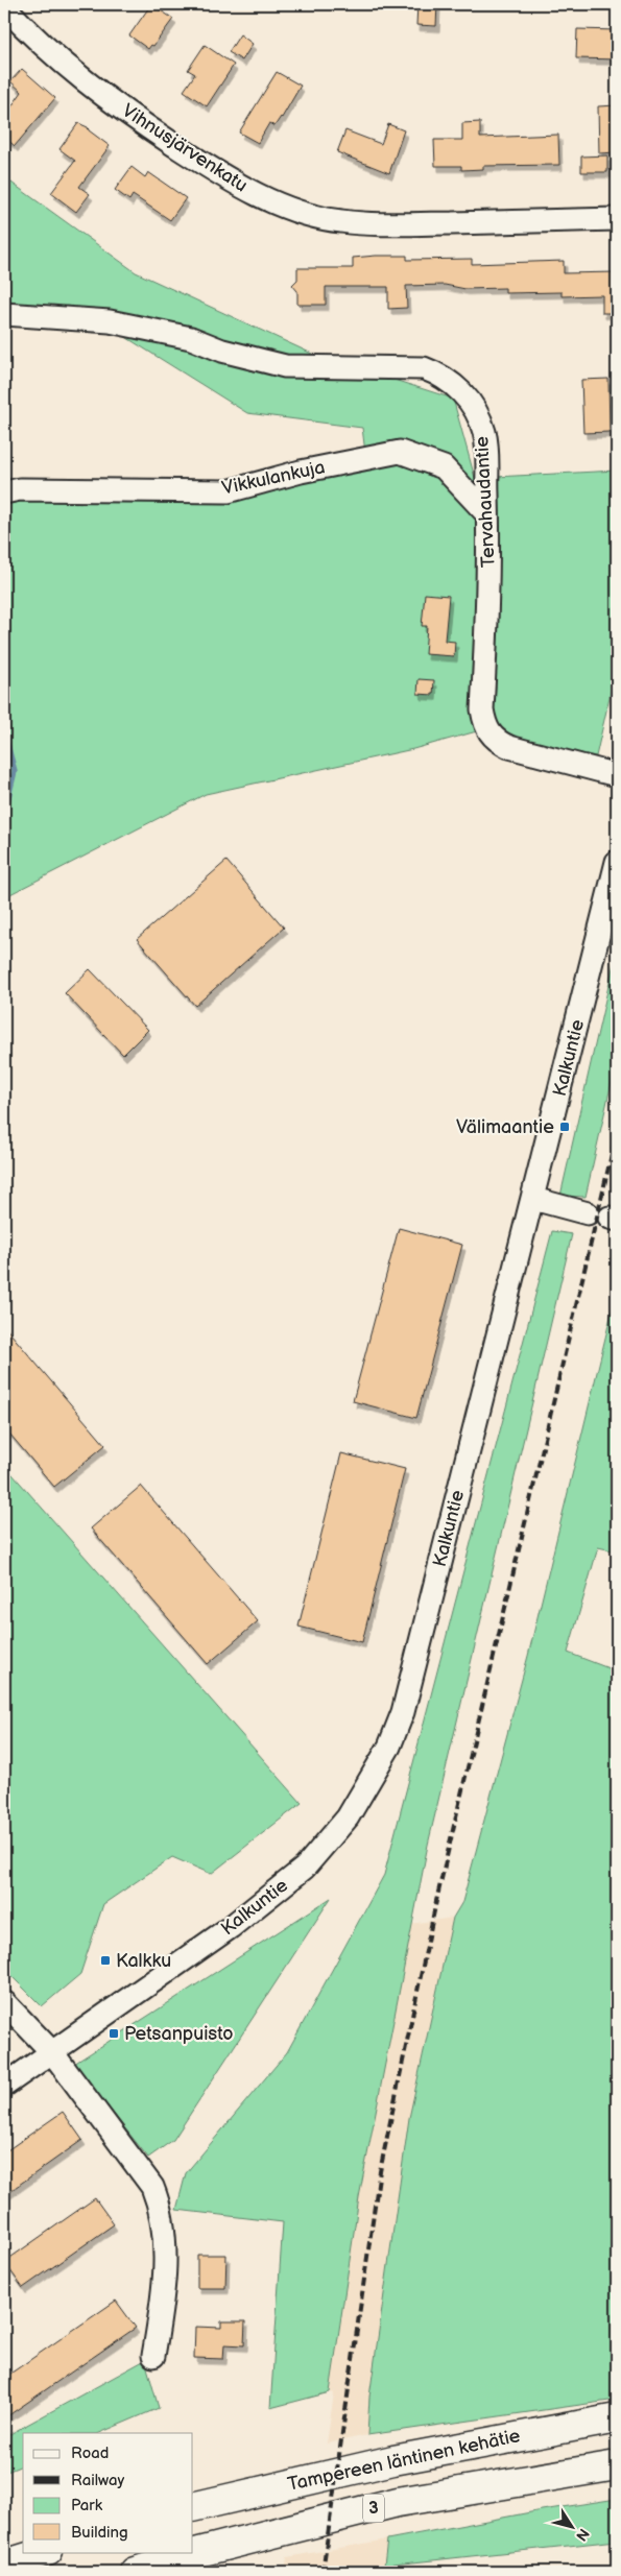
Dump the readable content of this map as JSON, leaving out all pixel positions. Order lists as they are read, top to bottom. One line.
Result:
{"streets":{"highway":["Tampereen läntinen kehätie","3"],"street":["Vihnusjärvenkatu","Vikkulankuja","Tervahaudantie","Kalkuntie"]},"crossings":[["Vikkulankuja","Tervahaudantie"]],"places":{"transit":["Välimaantie","Kalkku","Petsanpuisto"]},"legend":["Road","Railway","Park","Building"],"north":"bottom right"}
